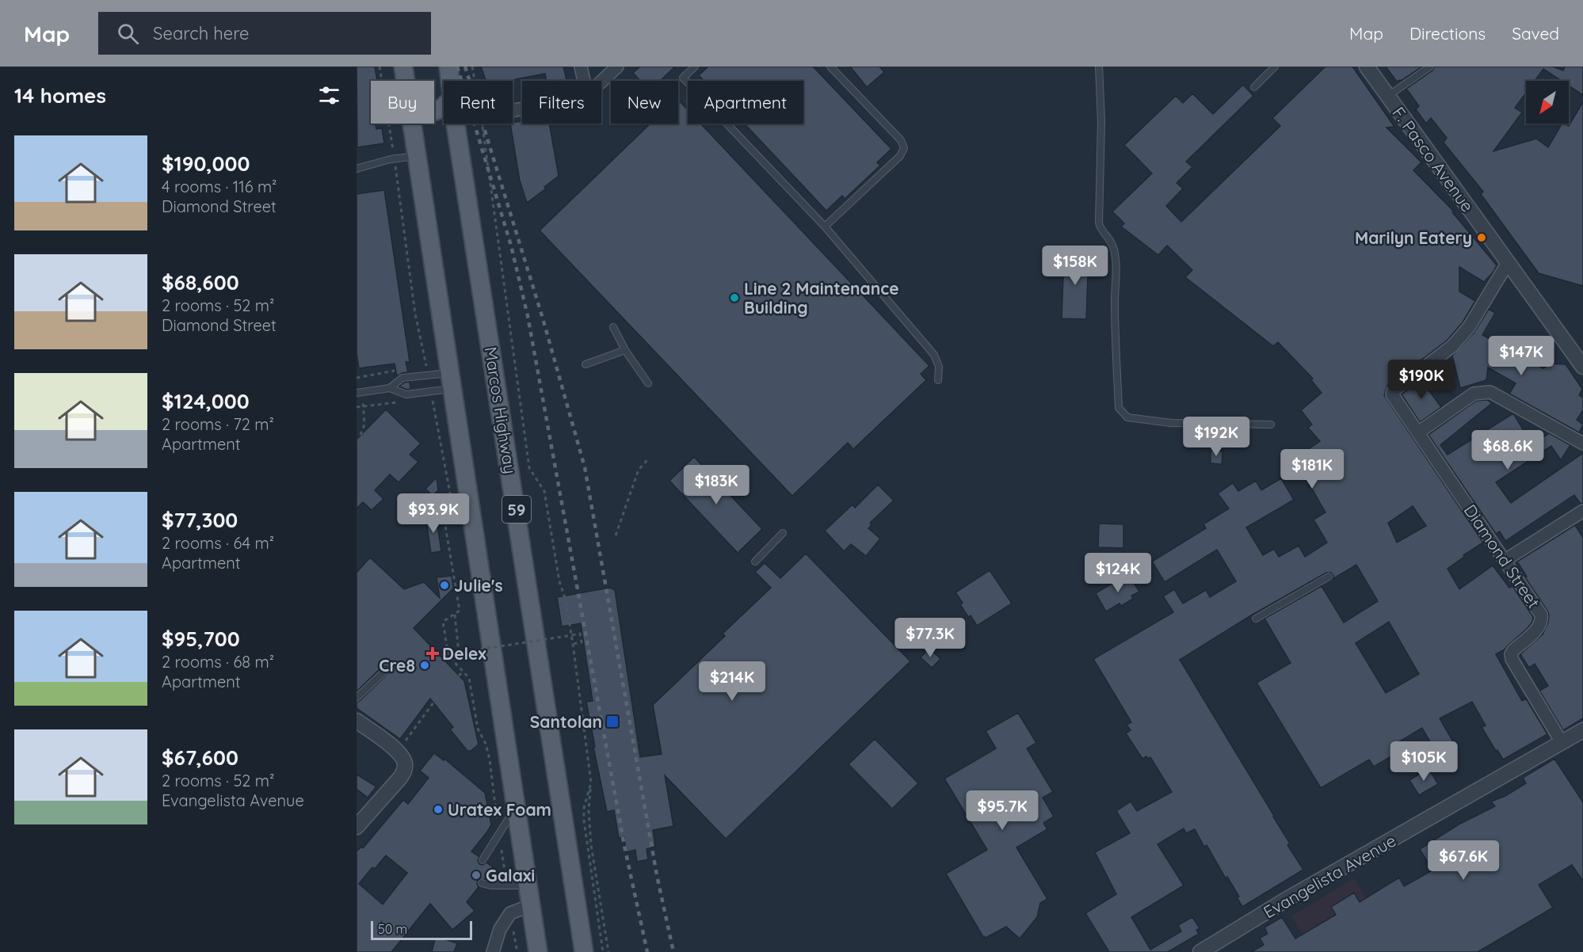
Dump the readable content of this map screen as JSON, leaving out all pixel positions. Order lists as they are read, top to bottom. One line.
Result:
{"streets":{"main road":["Marcos Highway","59"],"street":["F. Pasco Avenue","Diamond Street","Evangelista Avenue"]},"crossings":[["F. Pasco Avenue","Diamond Street"],["Diamond Street","Evangelista Avenue"]],"places":{"other":["Marilyn Eatery","Line 2 Maintenance Building","Julie's","Cre8","Uratex Foam","Galaxi"],"health":["Delex"],"transit":["Santolan"]},"scale_bar":"50 m","north":"bottom left","page":{"header":"Map","search":"Search here","nav":["Map","Directions","Saved"],"heading":"14 homes","chip":["Buy","Rent","Filters","New","Apartment"],"list":[{"name":"$190,000","note":"4 rooms · 116 m² · Diamond Street"},{"name":"$68,600","note":"2 rooms · 52 m² · Diamond Street"},{"name":"$124,000","note":"2 rooms · 72 m² · Apartment"},{"name":"$77,300","note":"2 rooms · 64 m² · Apartment"},{"name":"$95,700","note":"2 rooms · 68 m² · Apartment"},{"name":"$67,600","note":"2 rooms · 52 m² · Evangelista Avenue"}],"price":["$158K","$147K","$190K","$192K","$68.6K","$181K","$183K","$93.9K","$124K","$77.3K","$214K","$105K","$95.7K","$67.6K"],"scale":"50 m"}}
